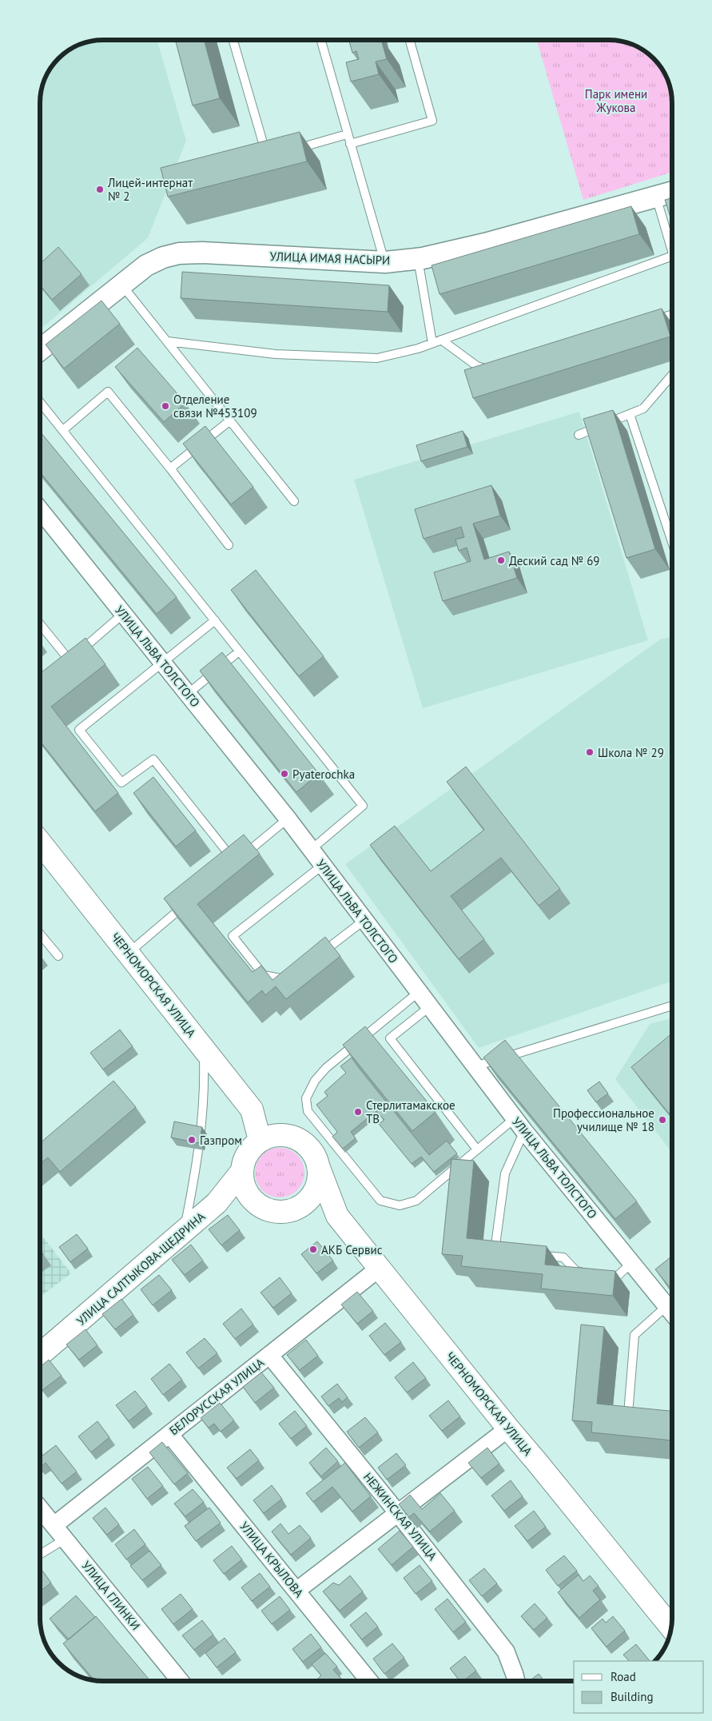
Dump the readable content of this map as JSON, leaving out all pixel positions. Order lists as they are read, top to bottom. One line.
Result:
{"streets":{"main road":["ЧЕРНОМОРСКАЯ УЛИЦА","УЛИЦА САЛТЫКОВА-ЩЕДРИНА"],"street":["УЛИЦА ИМАЯ НАСЫРИ","УЛИЦА ЛЬВА ТОЛСТОГО","БЕЛОРУССКАЯ УЛИЦА","НЕЖИНСКАЯ УЛИЦА","УЛИЦА КРЫЛОВА","УЛИЦА ГЛИНКИ"]},"crossings":[["ЧЕРНОМОРСКАЯ УЛИЦА","УЛИЦА САЛТЫКОВА-ЩЕДРИНА"],["ЧЕРНОМОРСКАЯ УЛИЦА","БЕЛОРУССКАЯ УЛИЦА"],["БЕЛОРУССКАЯ УЛИЦА","НЕЖИНСКАЯ УЛИЦА"],["БЕЛОРУССКАЯ УЛИЦА","УЛИЦА КРЫЛОВА"],["БЕЛОРУССКАЯ УЛИЦА","УЛИЦА ГЛИНКИ"]],"parks":["Парк имени Жукова"],"places":["Лицей-интернат № 2","Отделение связи №453109","Деский сад № 69","Школа № 29","Pyaterochka","Стерлитамакское ТВ","Профессиональное училище № 18","Газпром","АКБ Сервис"],"legend":["Road","Building"]}
